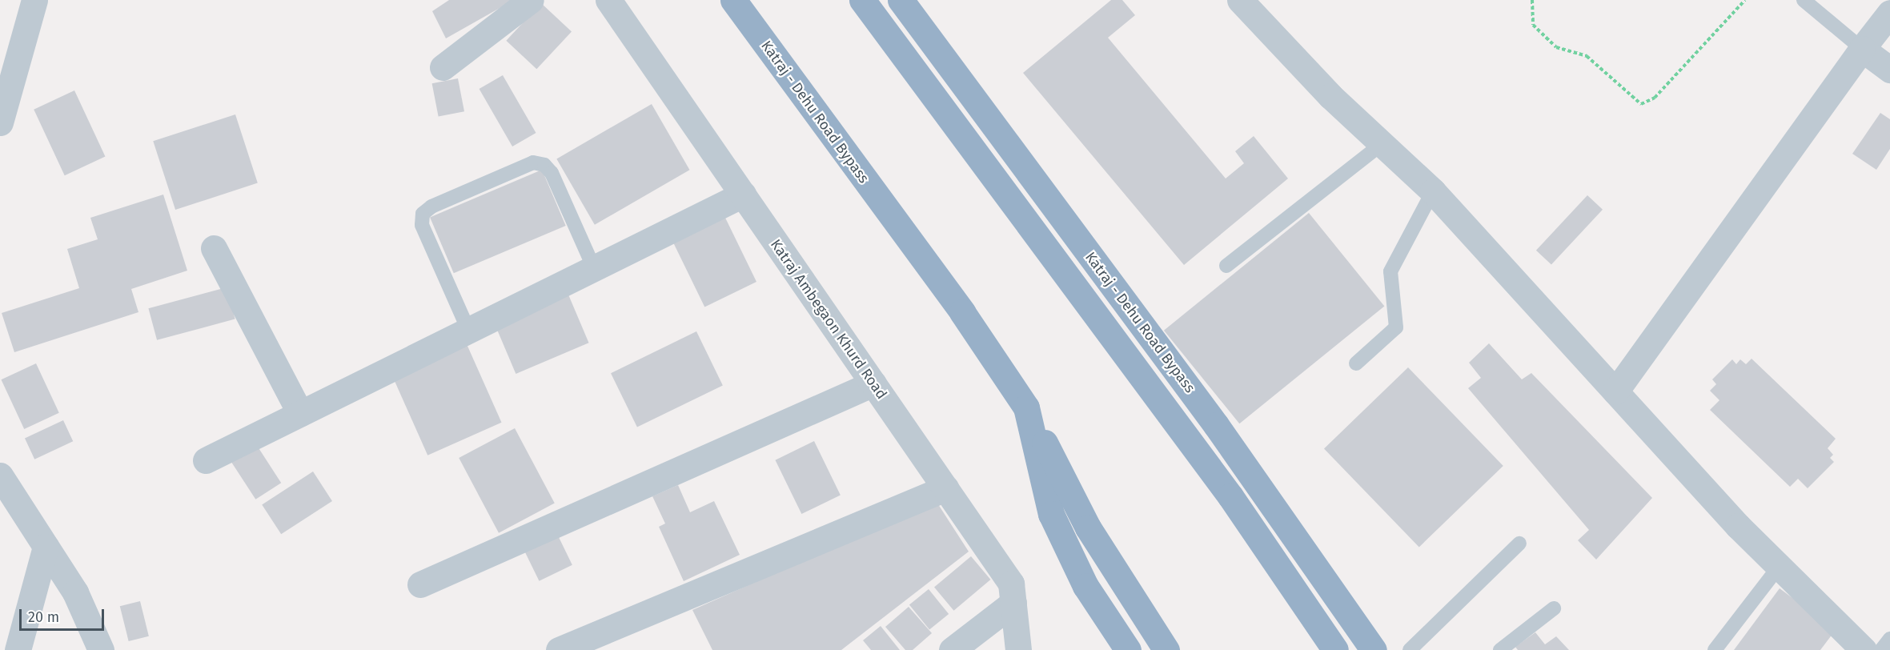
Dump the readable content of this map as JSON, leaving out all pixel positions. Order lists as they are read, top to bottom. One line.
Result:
{"streets":{"highway":["Katraj - Dehu Road Bypass"],"street":["Katraj Ambegaon Khurd Road"]},"scale_bar":"20 m"}
